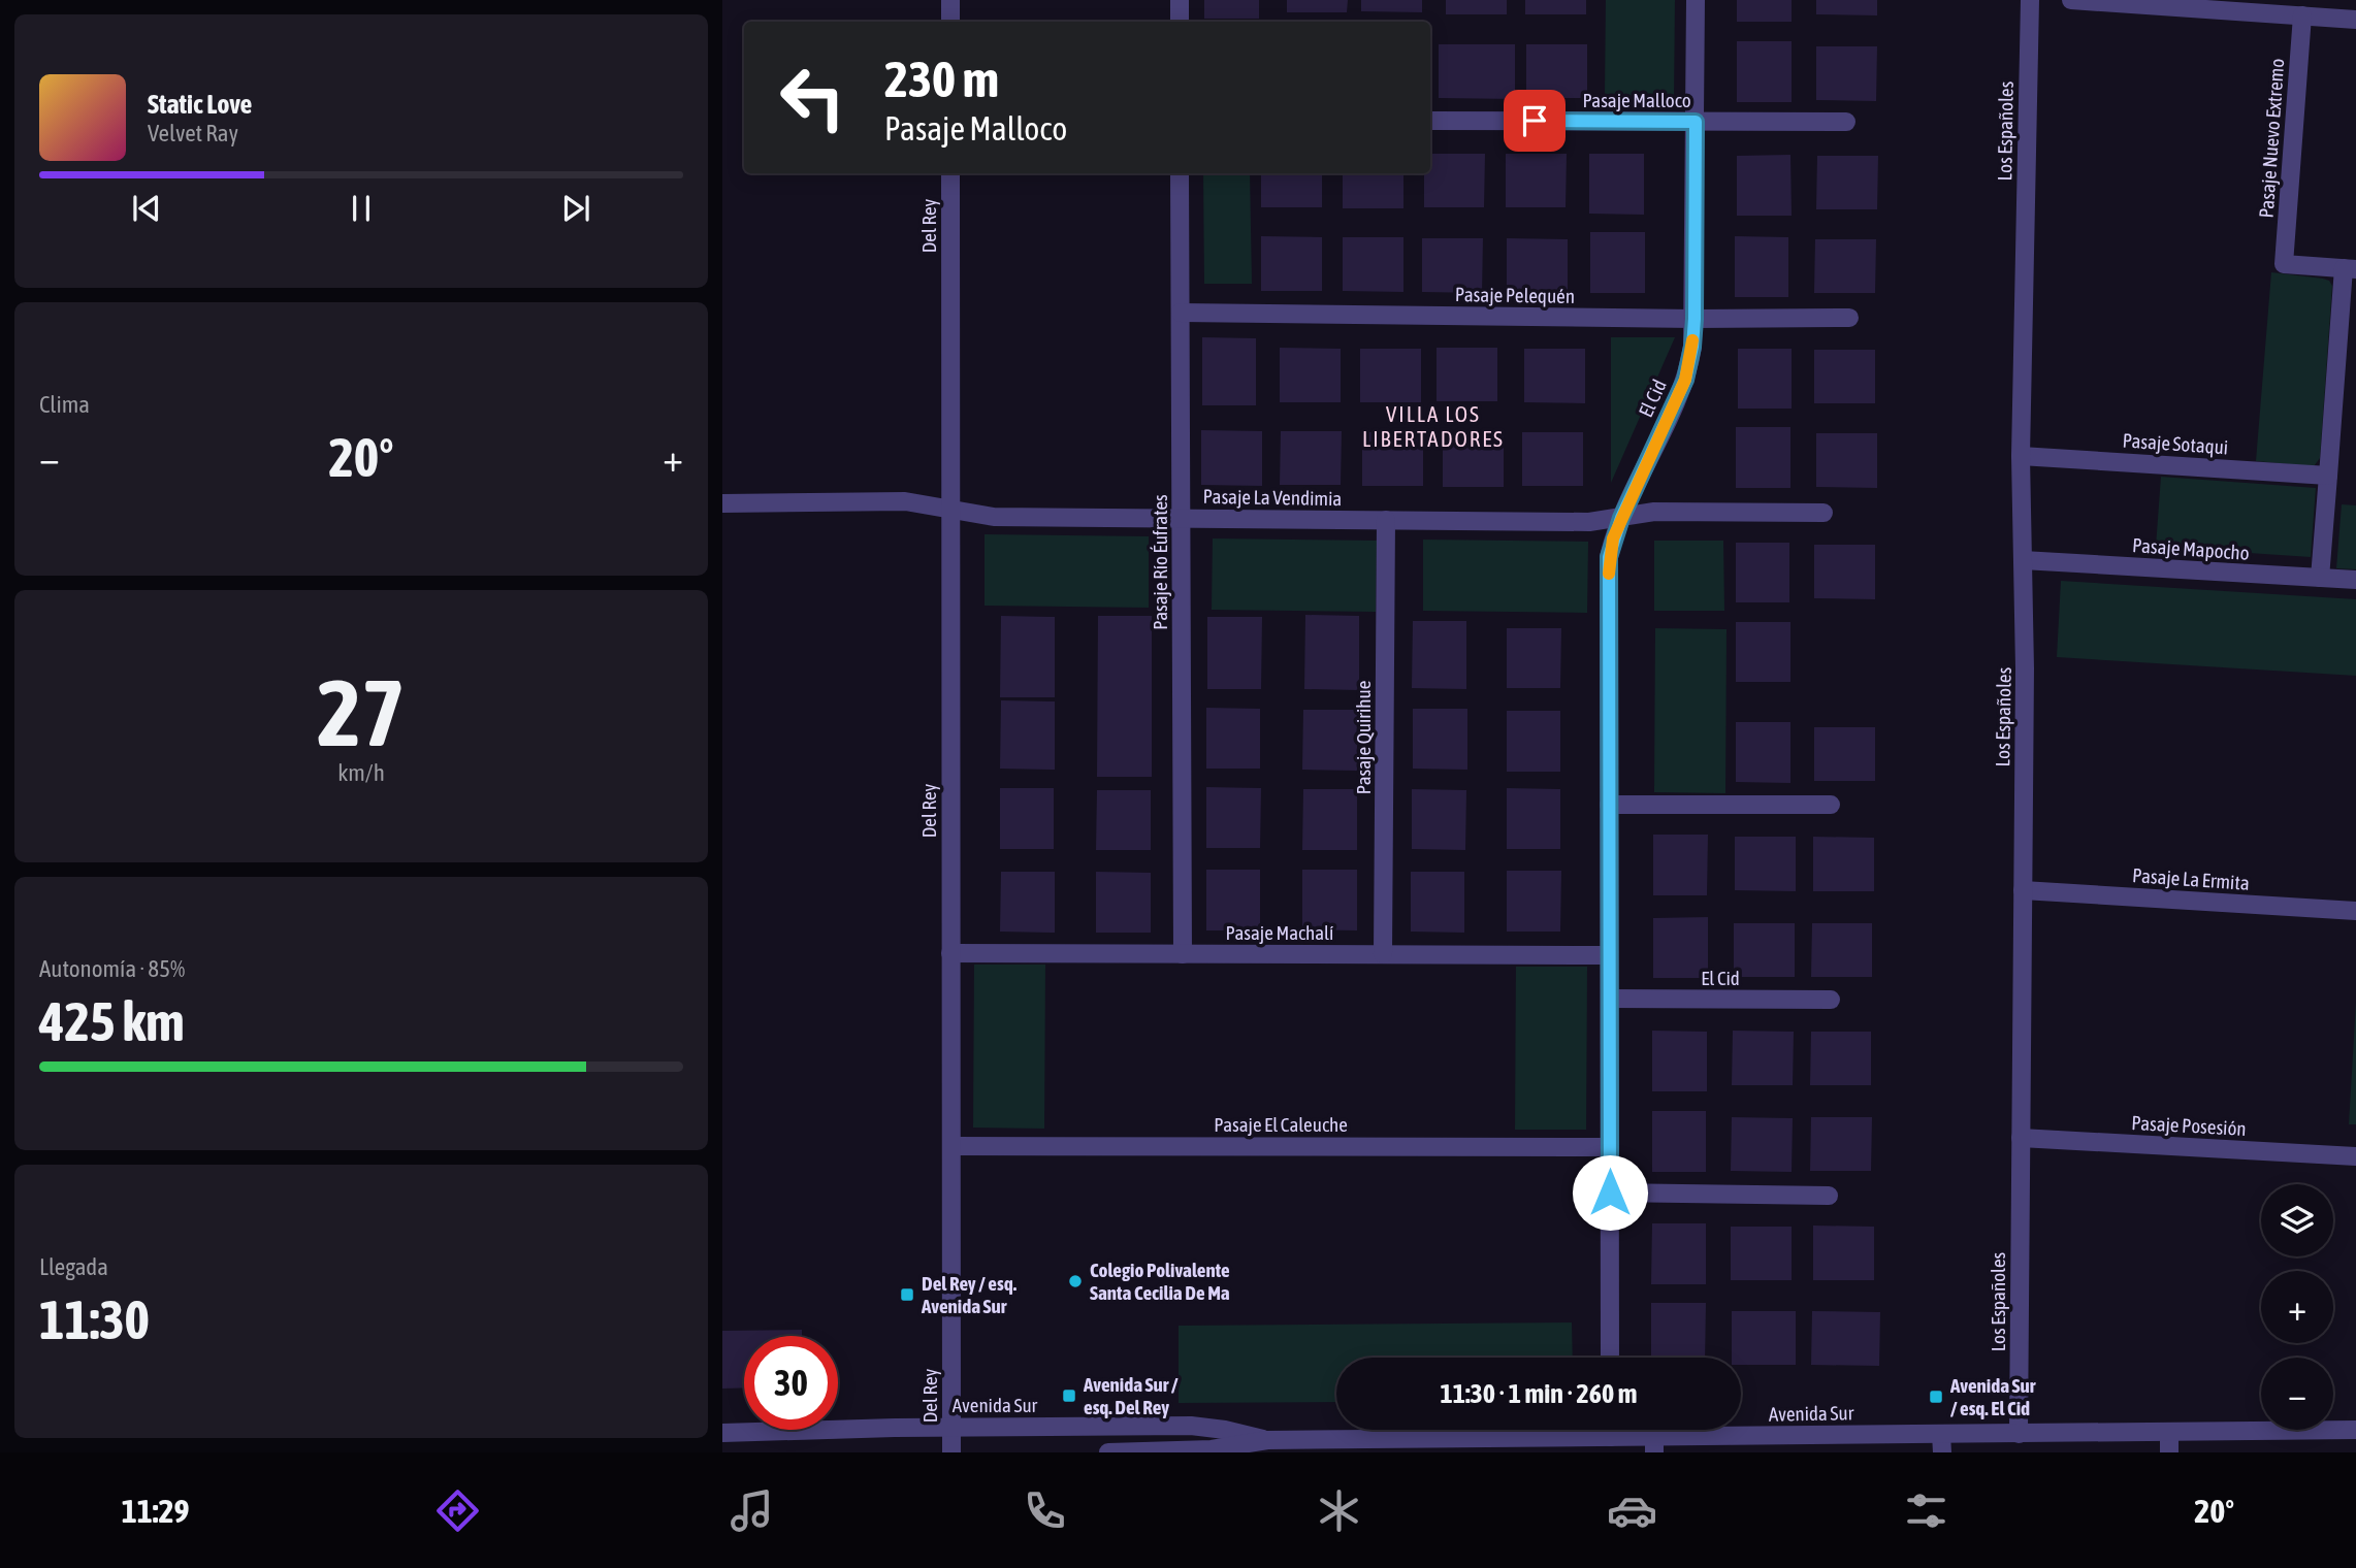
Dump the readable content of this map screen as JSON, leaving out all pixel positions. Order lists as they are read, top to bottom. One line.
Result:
{"streets":{"street":["Pasaje Malloco","Los Españoles","Pasaje Nuevo Extremo","Del Rey","Pasaje Pelequén","El Cid","Pasaje Sotaqui","Pasaje La Vendimia","Pasaje Mapocho","Pasaje Río Éufrates","Pasaje Quirihue","Pasaje La Ermita","Pasaje Machalí","Pasaje El Caleuche","Pasaje Posesión","Avenida Sur"]},"crossings":[["Pasaje Malloco","El Cid"],["Los Españoles","Pasaje Sotaqui"],["Los Españoles","Pasaje Mapocho"],["Los Españoles","Pasaje La Ermita"],["Los Españoles","Pasaje Posesión"],["Los Españoles","Avenida Sur"],["Del Rey","Pasaje La Vendimia"],["Del Rey","Pasaje Machalí"],["Del Rey","Pasaje El Caleuche"],["Del Rey","Avenida Sur"],["Pasaje Pelequén","El Cid"],["Pasaje Pelequén","Pasaje Río Éufrates"],["El Cid","Pasaje La Vendimia"],["El Cid","Pasaje Machalí"],["El Cid","Pasaje El Caleuche"],["Pasaje La Vendimia","Pasaje Río Éufrates"],["Pasaje La Vendimia","Pasaje Quirihue"],["Pasaje Río Éufrates","Pasaje Machalí"],["Pasaje Quirihue","Pasaje Machalí"]],"districts":["VILLA LOS LIBERTADORES"],"places":{"other":["Colegio Polivalente Santa Cecilia De Ma"],"transit":["Del Rey / esq. Avenida Sur","Avenida Sur / esq. Del Rey","Avenida Sur / esq. El Cid"]},"page":{"turn":["230 m","Pasaje Malloco"],"song":["Static Love","Velvet Ray"],"tile":["Clima",["27","km/h"],["Autonomía · 85%","425 km"],["Llegada","11:30"]],"heat":["−","20°","+"],"map_buttons":["+","−"],"limit":"30","trip":"11:30 · 1 min · 260 m","tabs":["11:29","20°"]}}
